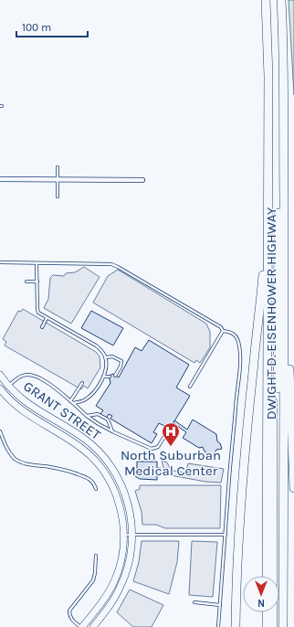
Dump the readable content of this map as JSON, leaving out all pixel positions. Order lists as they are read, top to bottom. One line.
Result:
{"streets":{"highway":["DWIGHT D. EISENHOWER HIGHWAY"],"street":["GRANT STREET"]},"places":{"hospital":["North Suburban Medical Center"]},"scale_bar":"100 m","north":"bottom"}
